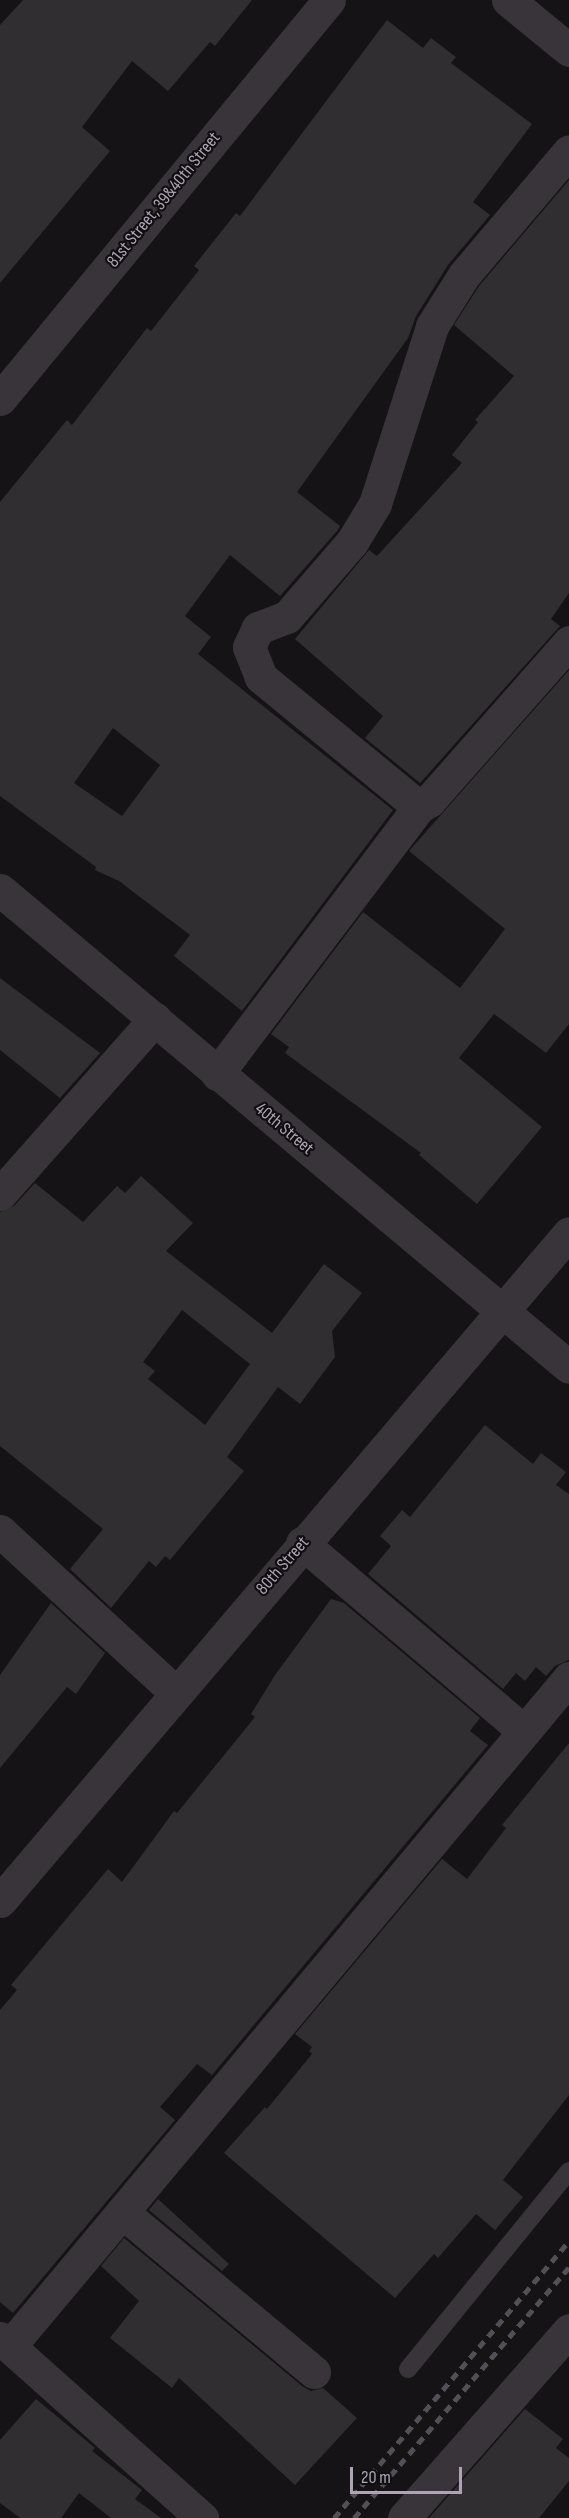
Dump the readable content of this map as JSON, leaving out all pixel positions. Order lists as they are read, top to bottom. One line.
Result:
{"streets":{"street":["81st Street, 39&40th Street","40th Street","80th Street"]},"crossings":[["40th Street","80th Street"]],"scale_bar":"20 m"}
